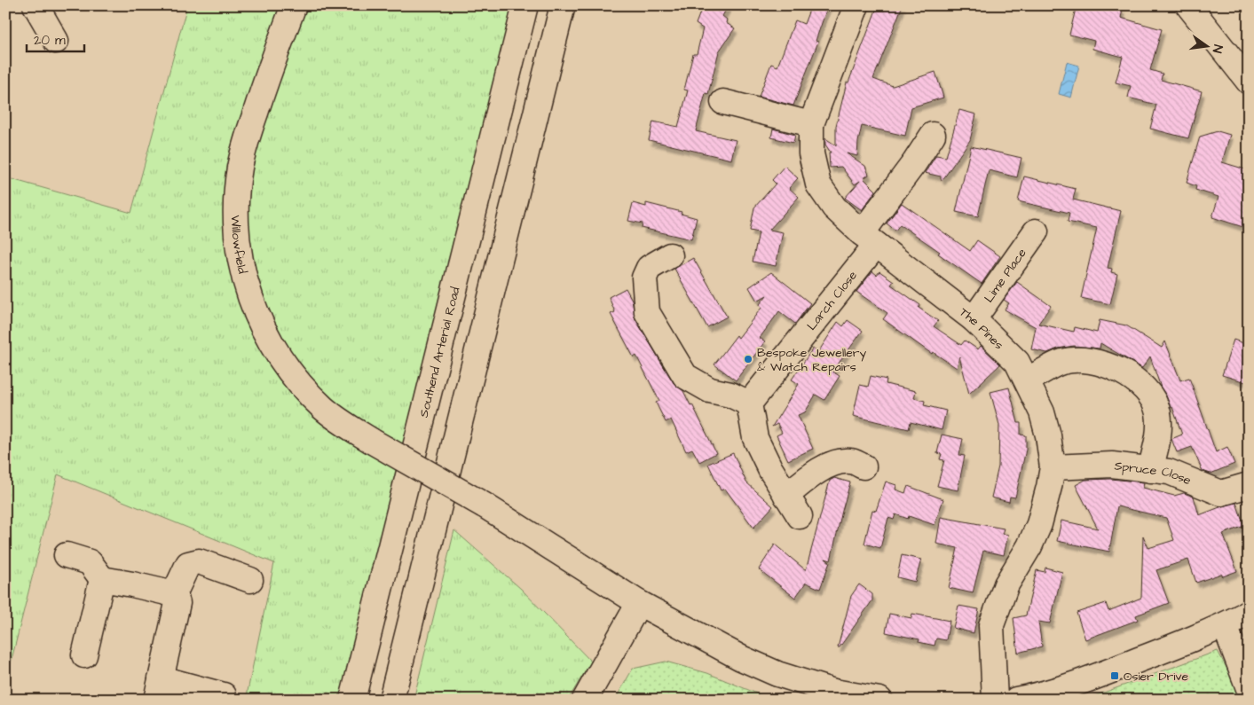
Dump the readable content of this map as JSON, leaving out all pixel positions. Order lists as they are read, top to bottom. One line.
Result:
{"streets":{"main road":["Willowfield","Lime Place","Larch Close","The Pines","Southend Arterial Road","Spruce Close"]},"crossings":[["Lime Place","The Pines"],["Larch Close","The Pines"],["The Pines","Spruce Close"]],"places":{"other":["Bespoke Jewellery & Watch Repairs"],"transit":["Osier Drive"]},"scale_bar":"20 m","north":"right"}
